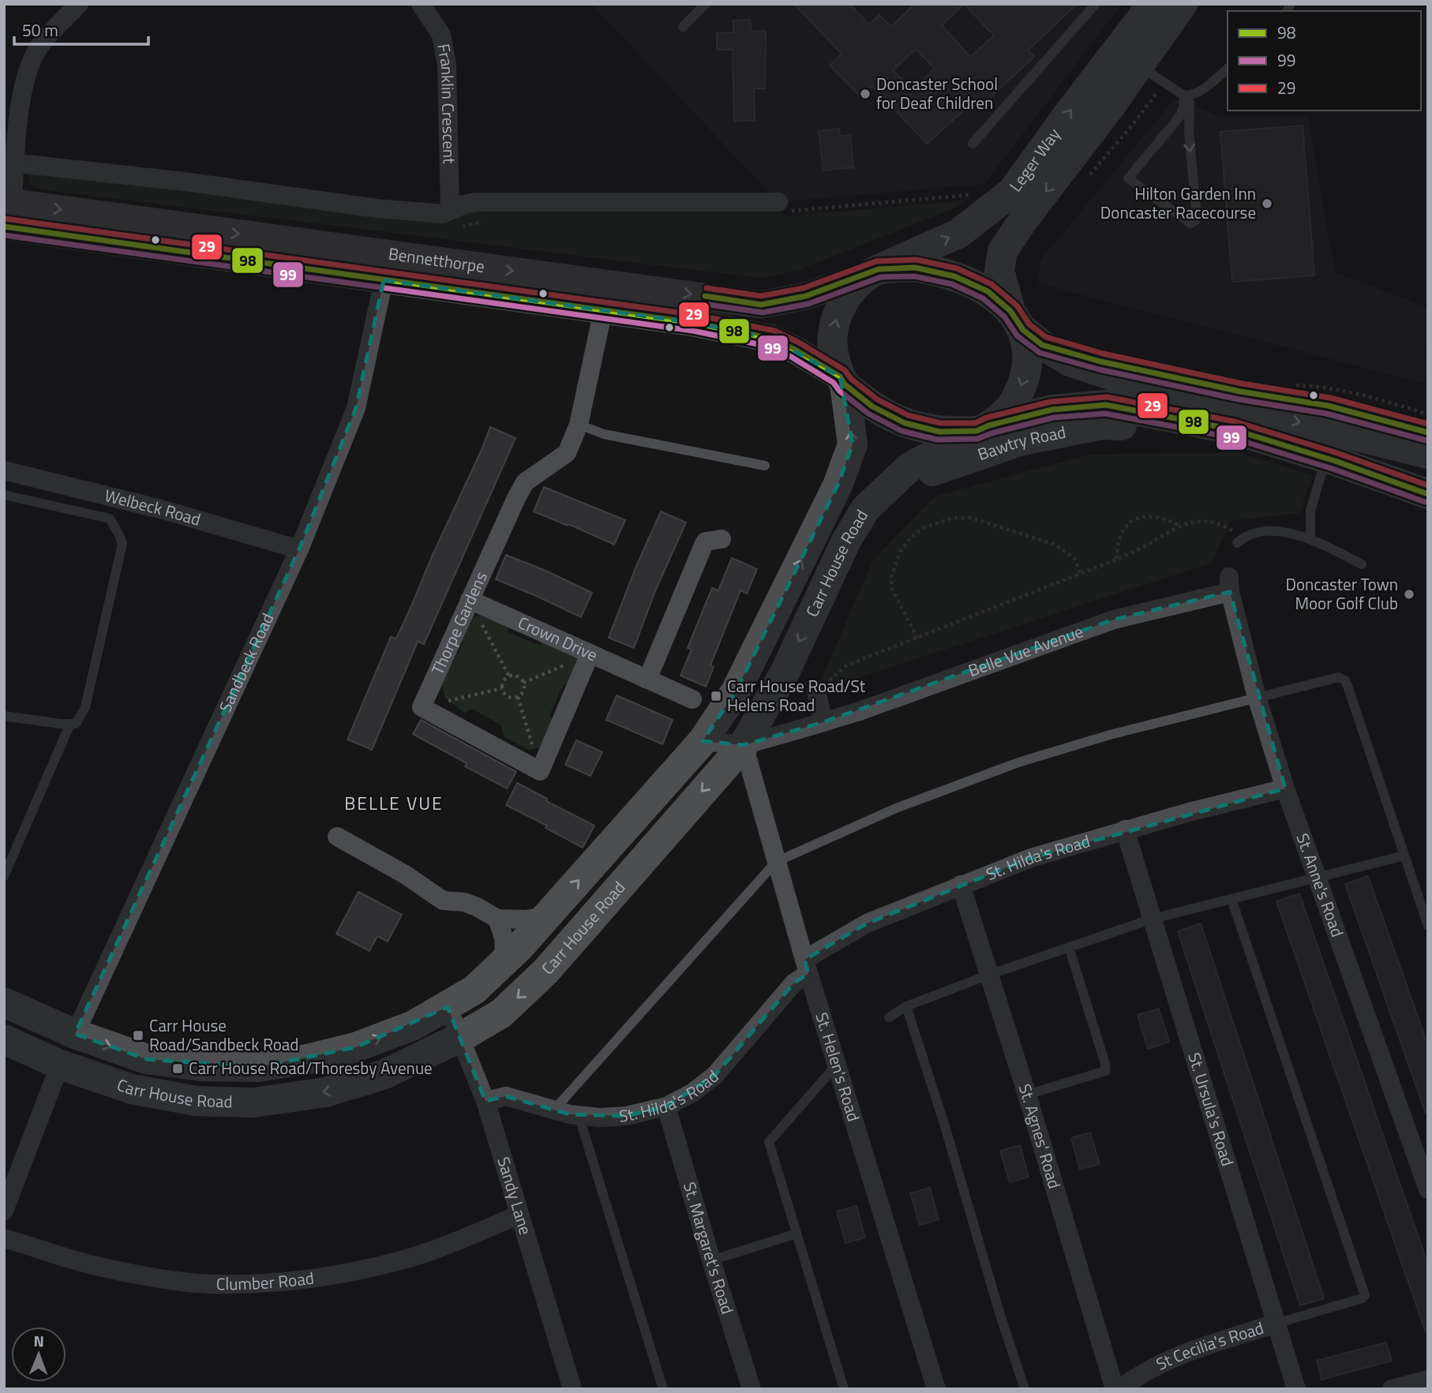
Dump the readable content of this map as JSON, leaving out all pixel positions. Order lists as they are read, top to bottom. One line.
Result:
{"streets":{"highway":["Leger Way","Bawtry Road","Carr House Road"],"street":["Franklin Crescent","Bennetthorpe","Welbeck Road","Thorpe Gardens","Crown Drive","Belle Vue Avenue","Sandbeck Road","St. Hilda's Road","St. Anne's Road","St. Helen's Road","St. Ursula's Road","St. Agnes' Road","Sandy Lane","St. Margaret's Road","Clumber Road","St Cecilia's Road"]},"crossings":[["Leger Way","Bennetthorpe"],["Leger Way","Bawtry Road"],["Leger Way","Carr House Road"],["Bennetthorpe","Bawtry Road"],["Bennetthorpe","Carr House Road"],["Bennetthorpe","Thorpe Gardens"],["Bennetthorpe","Sandbeck Road"],["Bawtry Road","Carr House Road"],["Welbeck Road","Sandbeck Road"],["Carr House Road","Belle Vue Avenue"],["Carr House Road","Sandbeck Road"],["Carr House Road","St. Helen's Road"],["Carr House Road","Sandy Lane"],["Thorpe Gardens","Crown Drive"],["Belle Vue Avenue","St. Anne's Road"],["Belle Vue Avenue","St. Helen's Road"],["St. Hilda's Road","St. Anne's Road"],["St. Hilda's Road","St. Helen's Road"],["St. Hilda's Road","St. Ursula's Road"],["St. Hilda's Road","St. Agnes' Road"],["St. Hilda's Road","Sandy Lane"],["St. Hilda's Road","St. Margaret's Road"],["St. Ursula's Road","St Cecilia's Road"],["Sandy Lane","Clumber Road"]],"districts":["BELLE VUE"],"places":{"other":["Doncaster School for Deaf Children","Hilton Garden Inn Doncaster Racecourse","Doncaster Town Moor Golf Club"],"transit":["Carr House Road/St Helens Road","Carr House Road/Sandbeck Road","Carr House Road/Thoresby Avenue"]},"lines":["transit line 29","transit line 98","transit line 99"],"legend":["98","99","29"],"scale_bar":"50 m","north":"top"}
